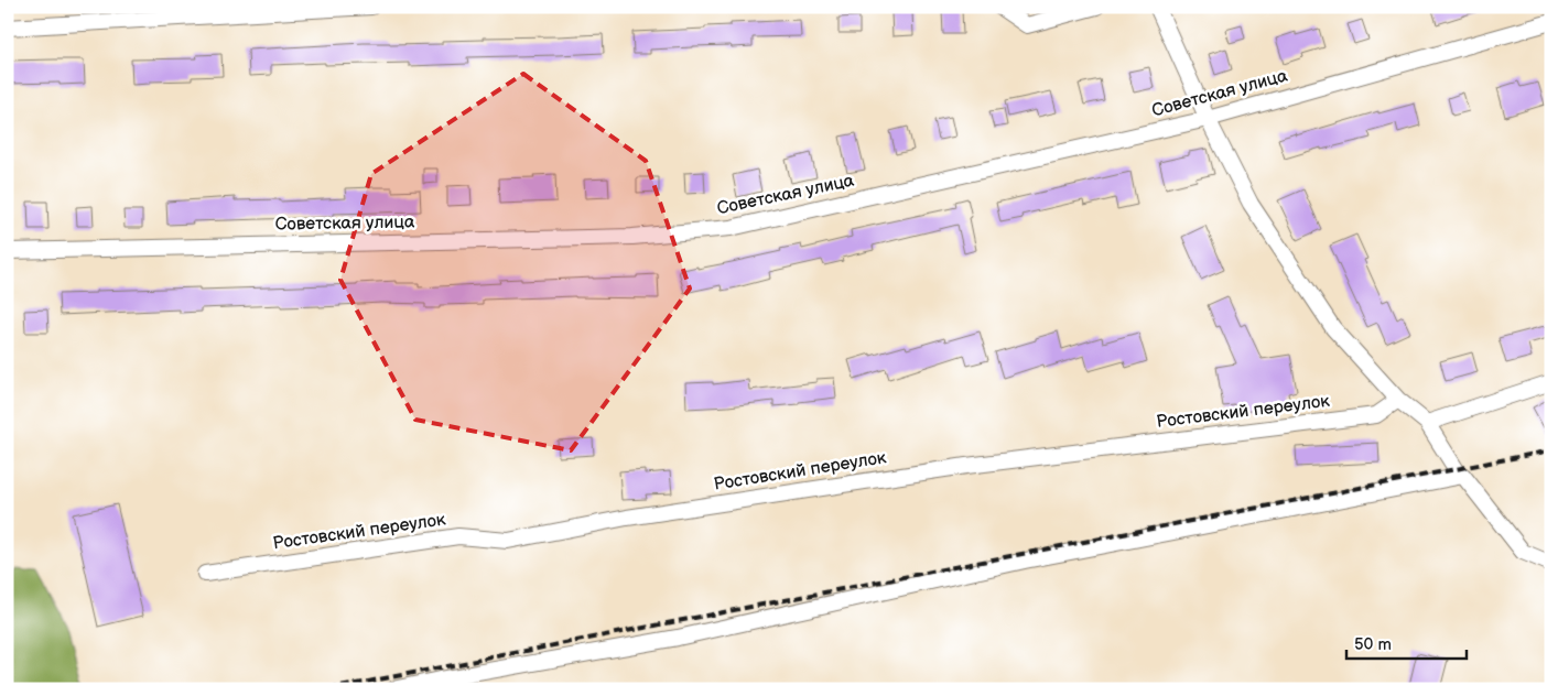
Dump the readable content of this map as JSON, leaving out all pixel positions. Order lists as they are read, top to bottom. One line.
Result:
{"streets":{"street":["Советская улица","Ростовский переулок"]},"scale_bar":"50 m"}
